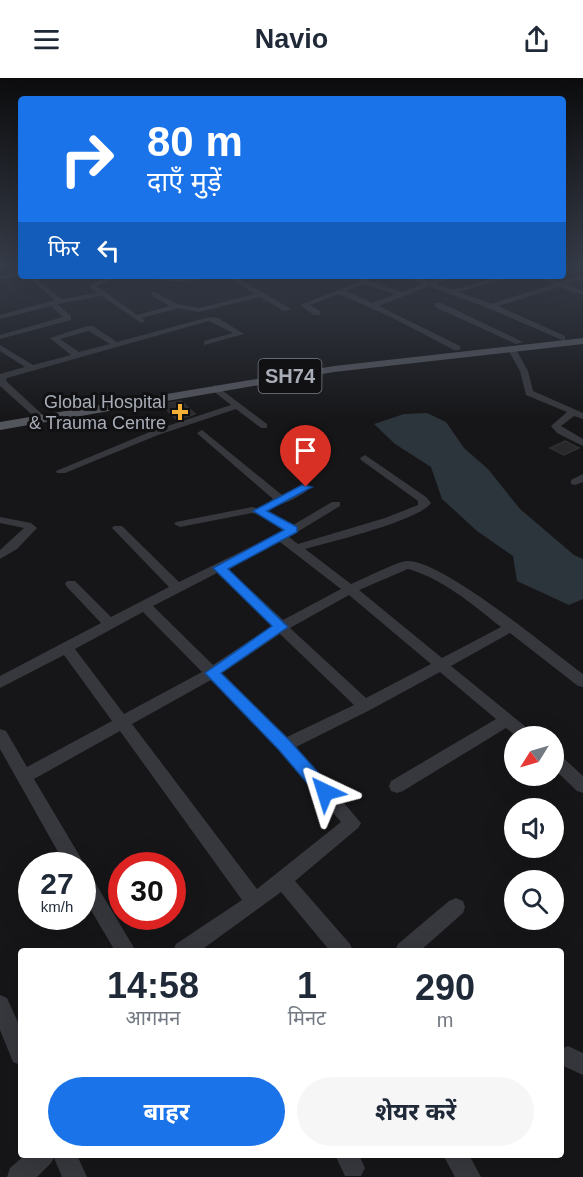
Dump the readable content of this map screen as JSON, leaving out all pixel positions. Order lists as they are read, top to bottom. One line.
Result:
{"streets":{"main road":["SH74"]},"places":{"health":["Global Hospital & Trauma Centre"]},"north":"bottom left","page":{"header":"Navio","turn":["80 m","दाएँ मुड़ें"],"then":"फिर","speed":"27 km/h","limit":"30","eta":["14:58","आगमन","1","मिनट","290","m"],"buttons":["बाहर","शेयर करें"]}}
